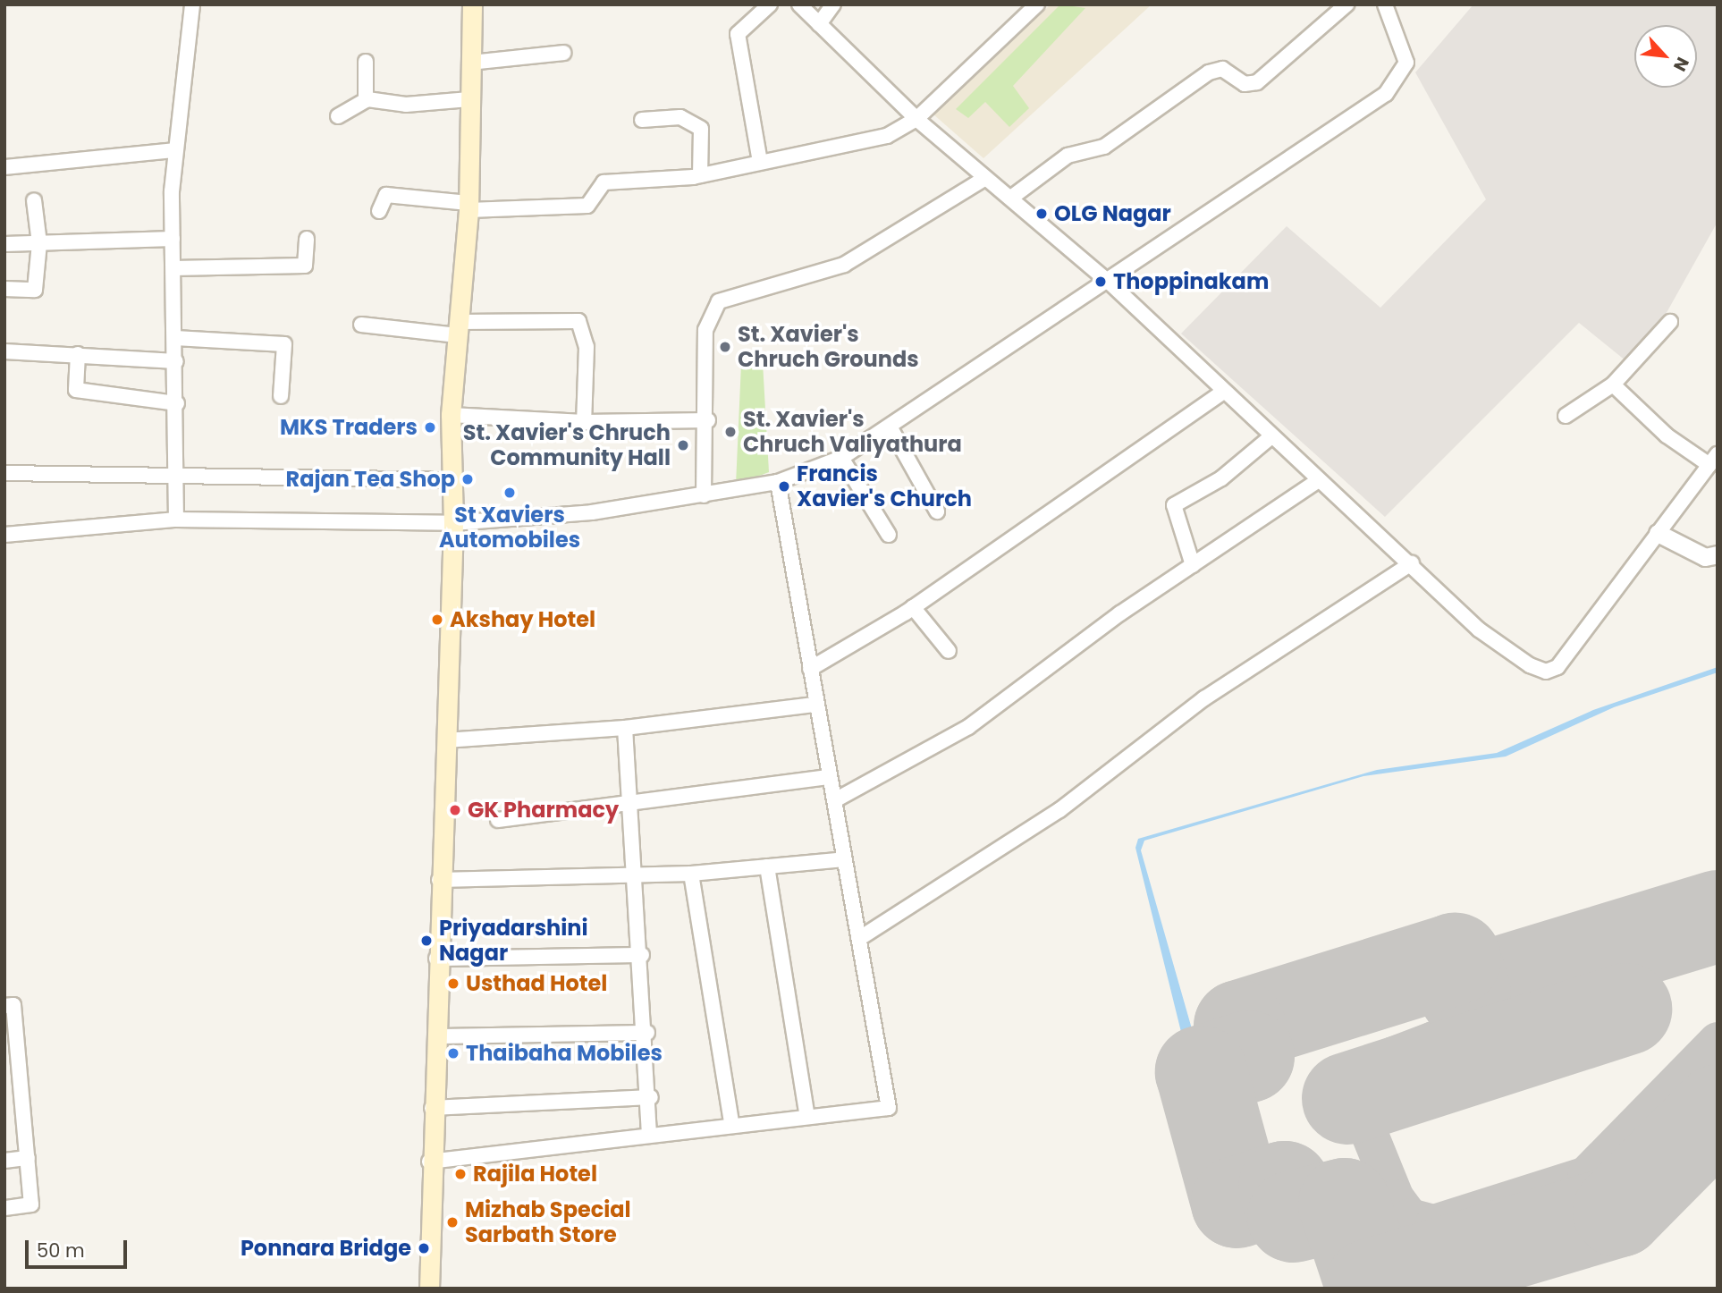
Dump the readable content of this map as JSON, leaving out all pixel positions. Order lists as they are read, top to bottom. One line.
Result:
{"places":["OLG Nagar","Thoppinakam","St. Xavier's Chruch Grounds","MKS Traders","St. Xavier's Chruch Valiyathura","St. Xavier's Chruch Community Hall","Rajan Tea Shop","Francis Xavier's Church","St Xaviers Automobiles","Akshay Hotel","GK Pharmacy","Priyadarshini Nagar","Usthad Hotel","Thaibaha Mobiles","Rajila Hotel","Mizhab Special Sarbath Store","Ponnara Bridge"],"scale_bar":"50 m","north":"bottom right"}
